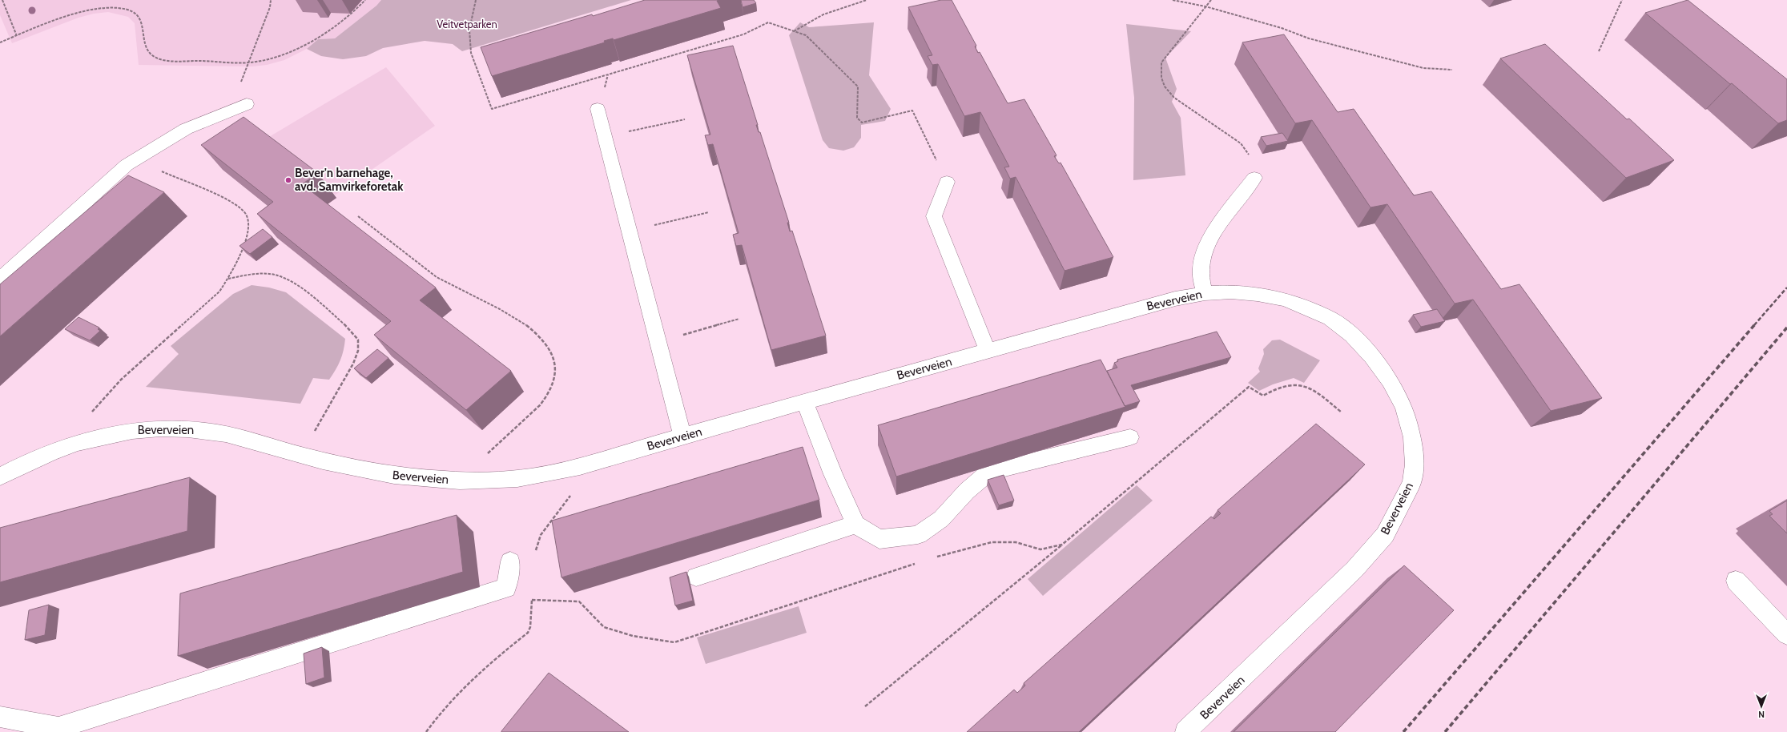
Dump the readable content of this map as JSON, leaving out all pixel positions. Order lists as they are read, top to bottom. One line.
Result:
{"streets":{"street":["Beverveien"]},"parks":["Veitvetparken"],"places":["Bever'n barnehage, avd. Samvirkeforetak"],"north":"bottom"}
